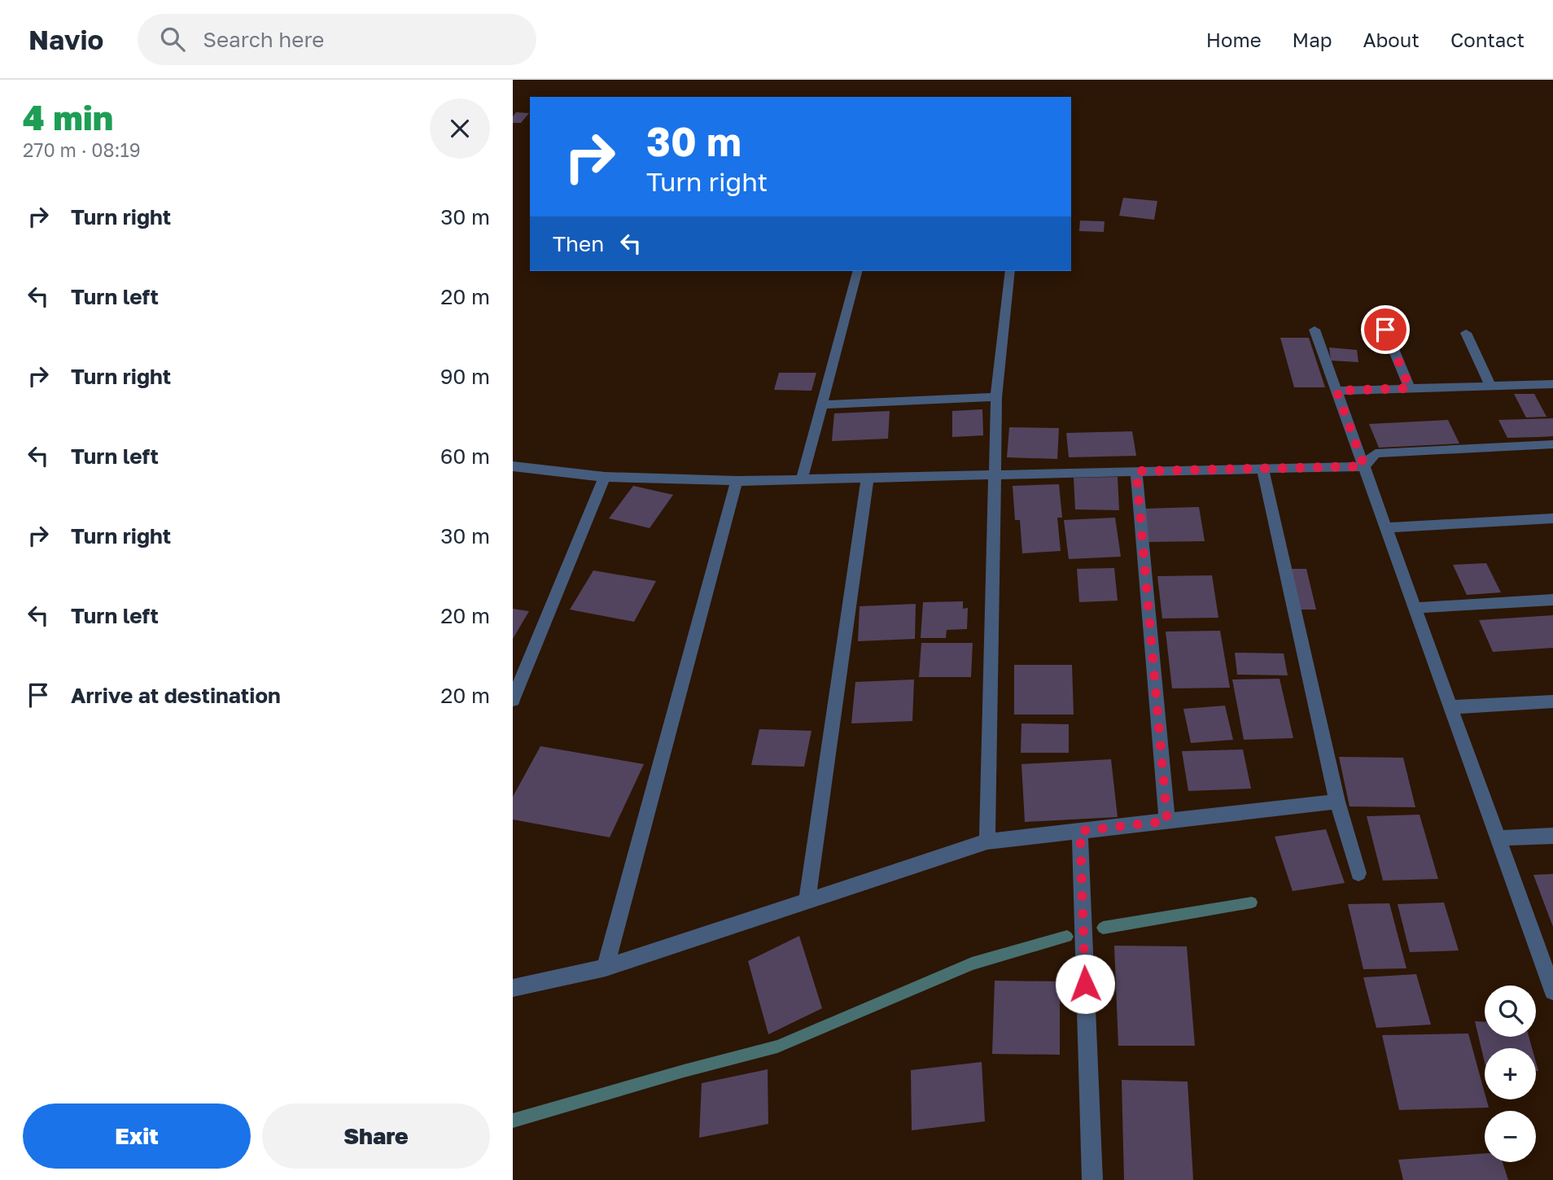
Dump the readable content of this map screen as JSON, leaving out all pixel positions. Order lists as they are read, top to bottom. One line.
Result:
{"page":{"header":"Navio","search":"Search here","nav":["Home","Map","About","Contact"],"heading":["4 min","270 m · 08:19"],"turn":["30 m","Turn right"],"list":[{"name":"Turn right","value":"30 m"},{"name":"Turn left","value":"20 m"},{"name":"Turn right","value":"90 m"},{"name":"Turn left","value":"60 m"},{"name":"Turn right","value":"30 m"},{"name":"Turn left","value":"20 m"},{"name":"Arrive at destination","value":"20 m"}],"then":"Then","map_buttons":["+","−"],"buttons":["Exit","Share"]}}
